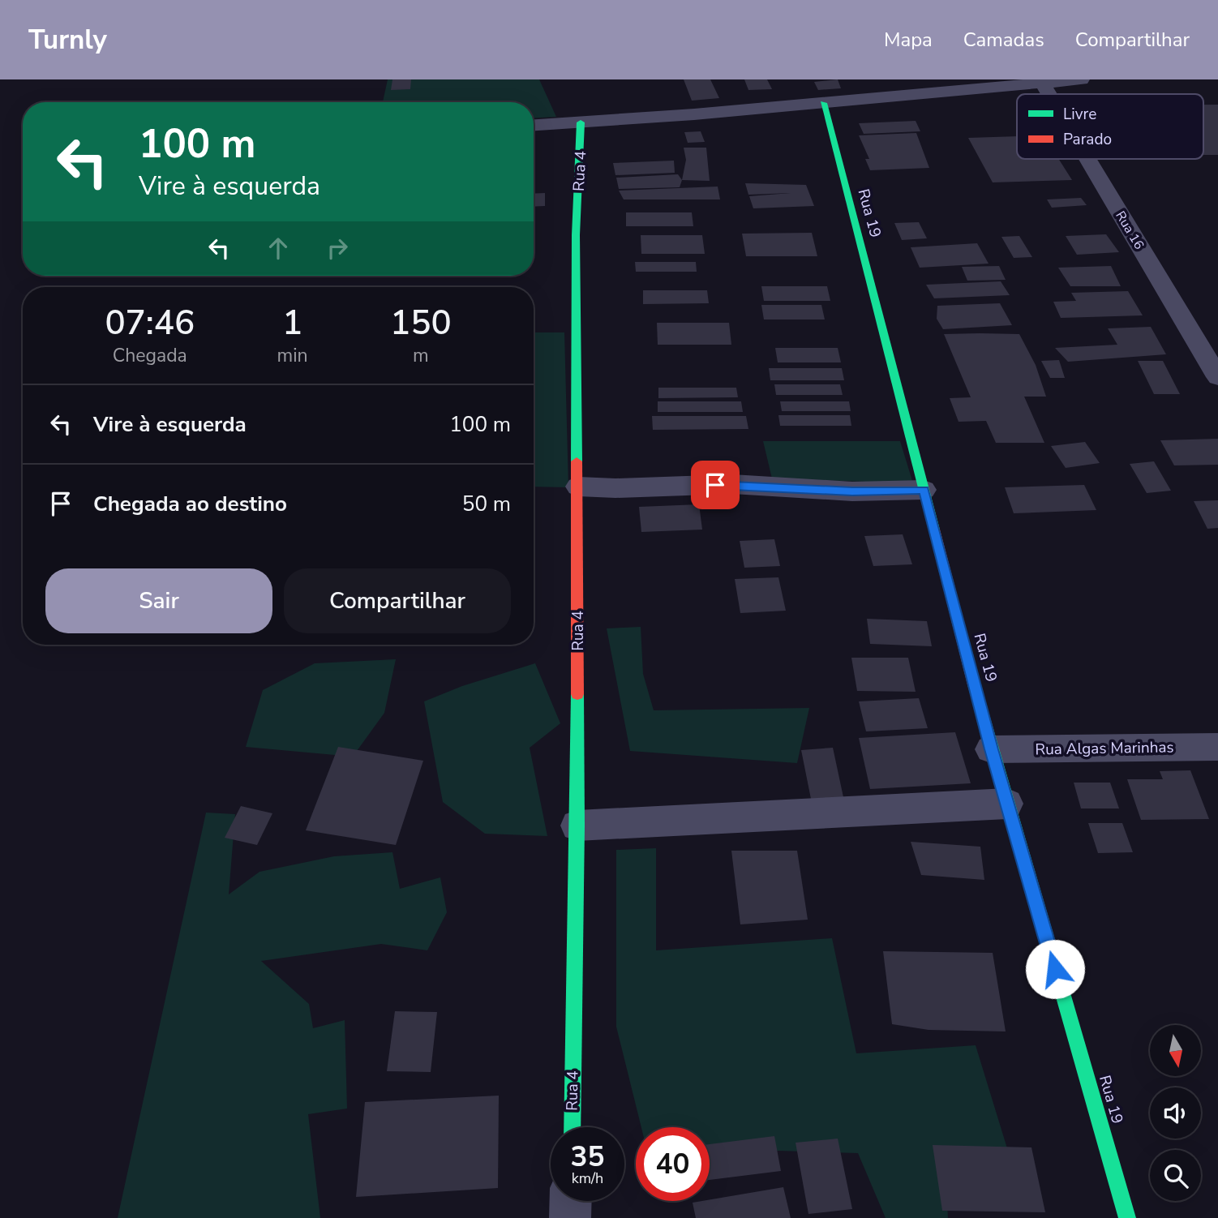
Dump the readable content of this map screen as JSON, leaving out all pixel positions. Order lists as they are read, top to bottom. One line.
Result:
{"streets":{"street":["Rua 4","Rua 19","Rua 16","Rua Algas Marinhas"]},"crossings":[["Rua 19","Rua Algas Marinhas"]],"legend":["Livre","Parado"],"north":"bottom","page":{"header":"Turnly","nav":["Mapa","Camadas","Compartilhar"],"turn":["100 m","Vire à esquerda"],"eta":["07:46","Chegada","1","min","150","m"],"list":[{"name":"Vire à esquerda","value":"100 m"},{"name":"Chegada ao destino","value":"50 m"}],"buttons":["Sair","Compartilhar"],"speed":"35 km/h","limit":"40"}}
